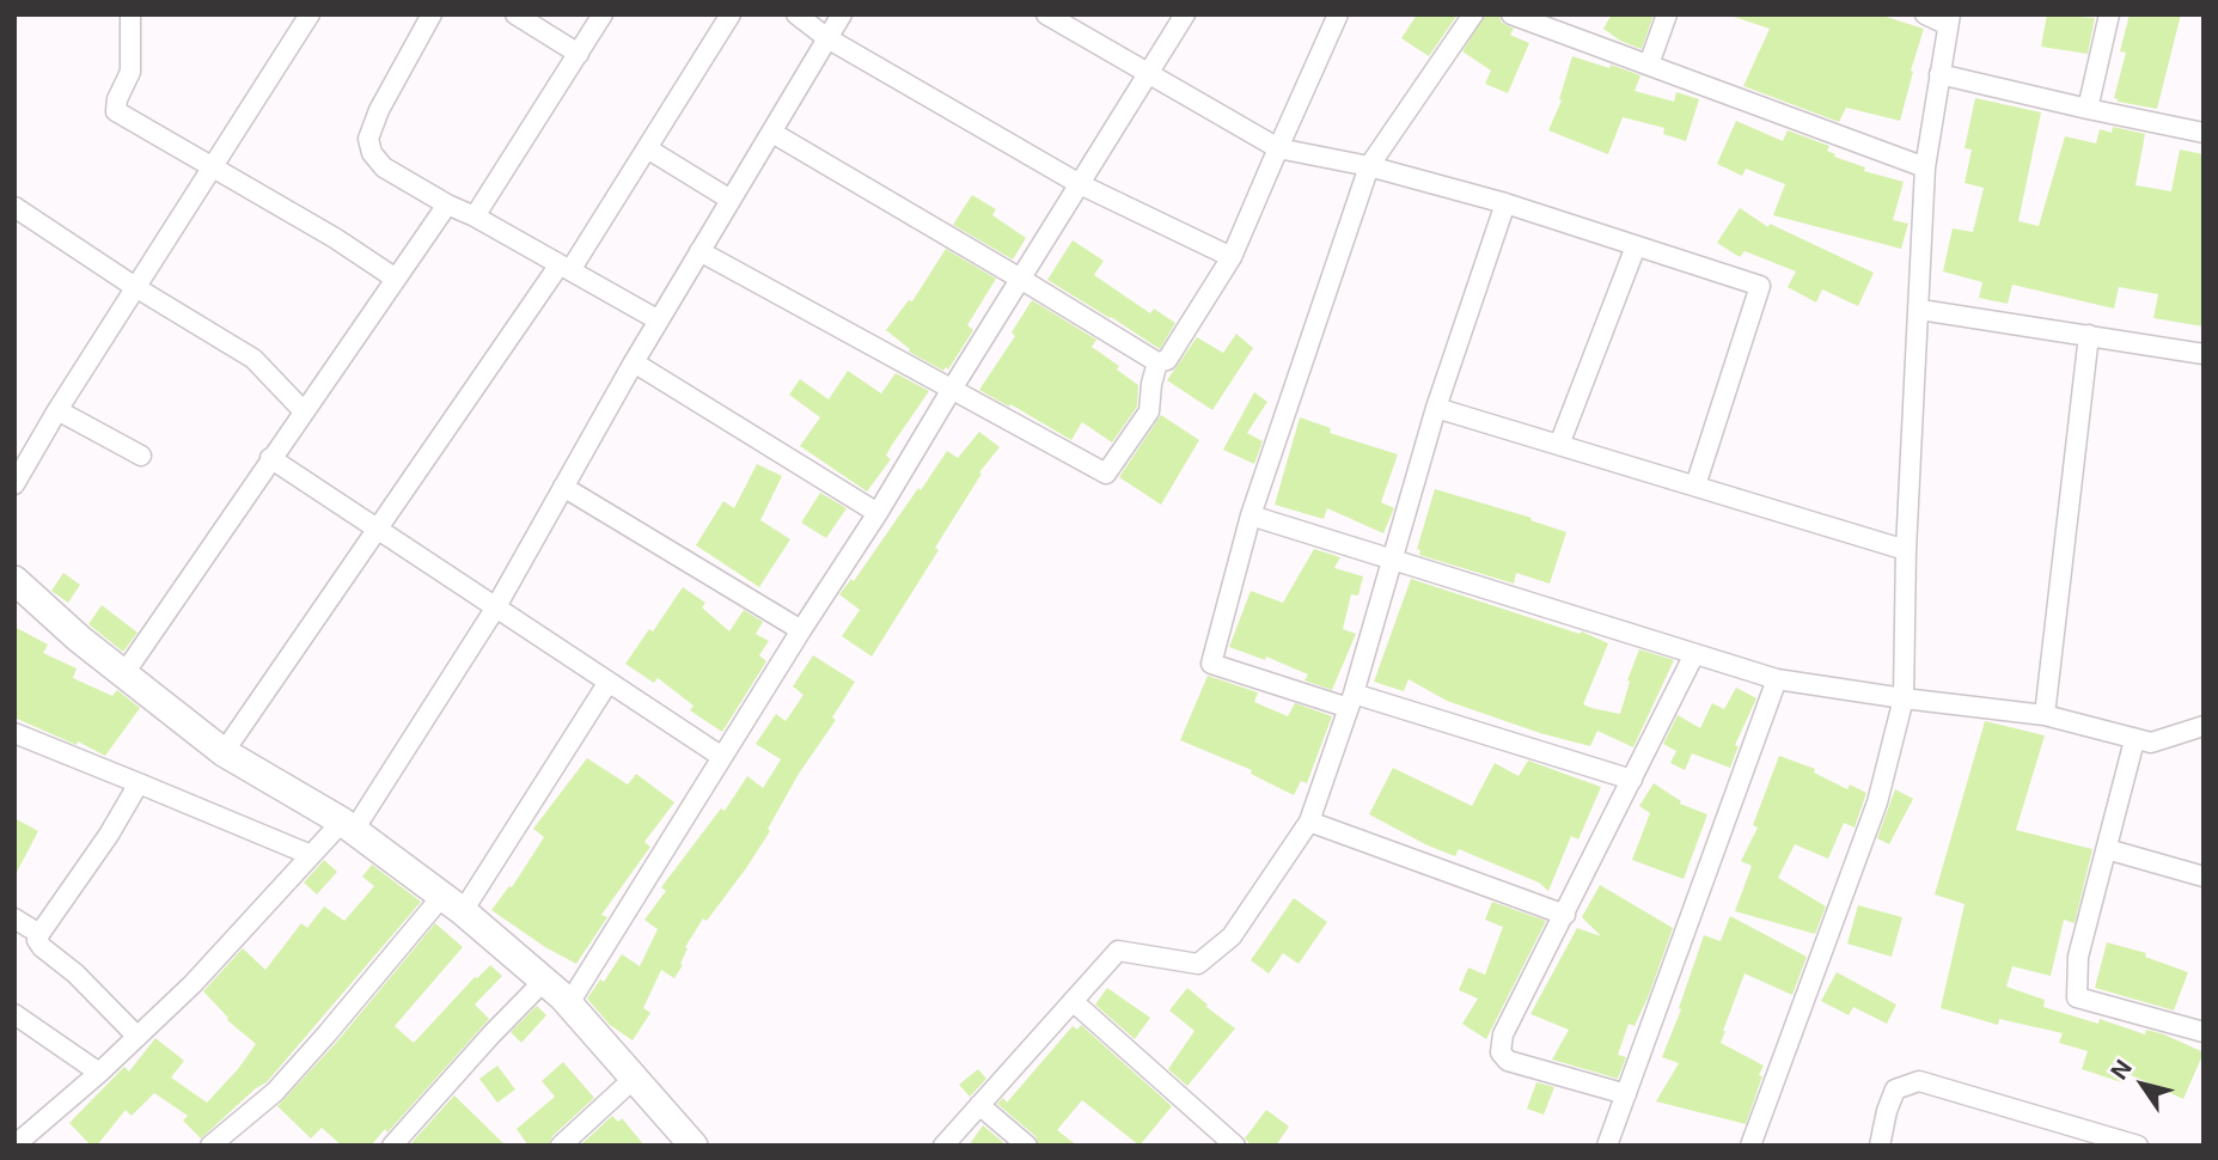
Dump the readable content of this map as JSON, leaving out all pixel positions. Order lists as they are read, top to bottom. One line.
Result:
{"north":"top left"}
